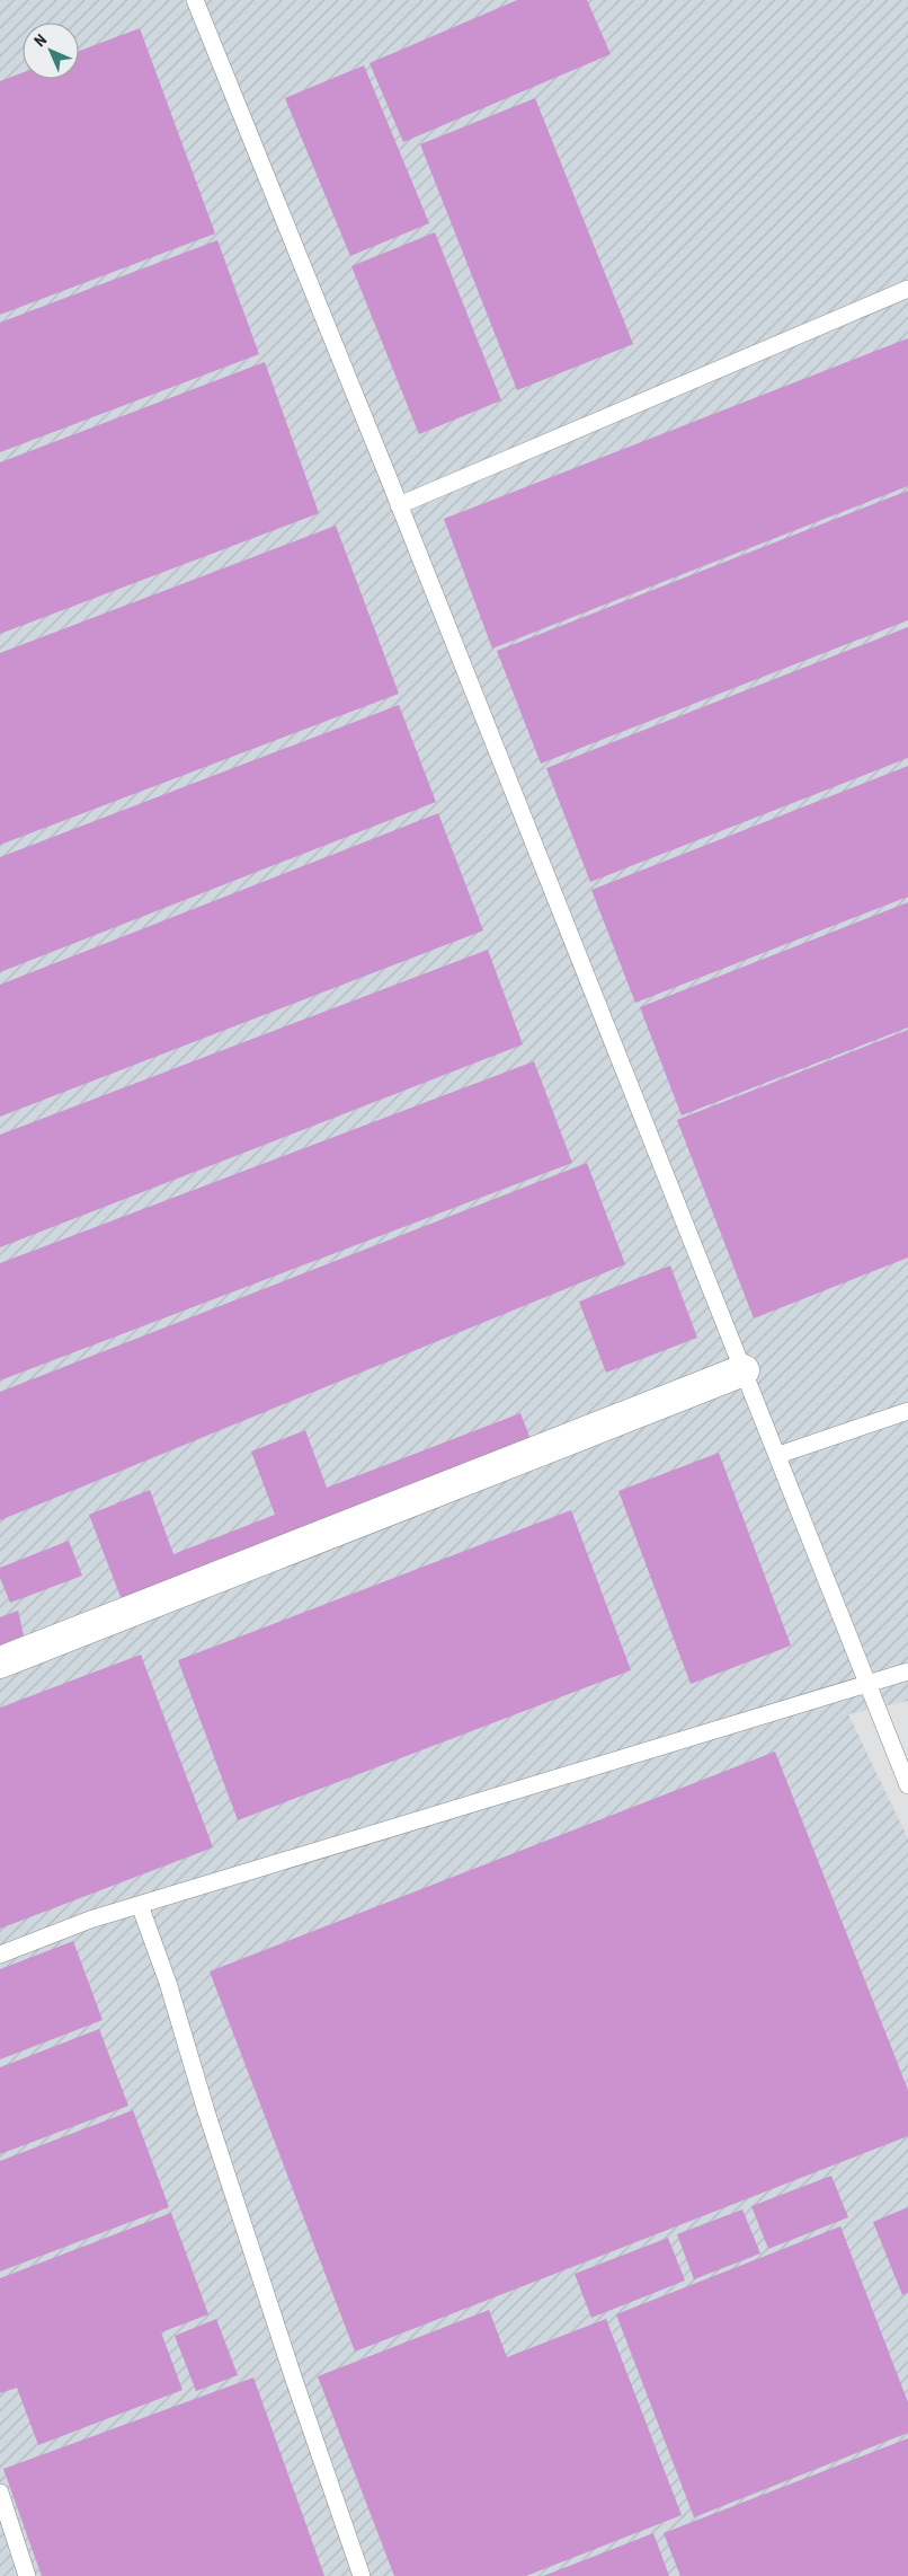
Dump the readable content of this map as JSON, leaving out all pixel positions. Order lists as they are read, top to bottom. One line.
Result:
{"north":"top left"}
